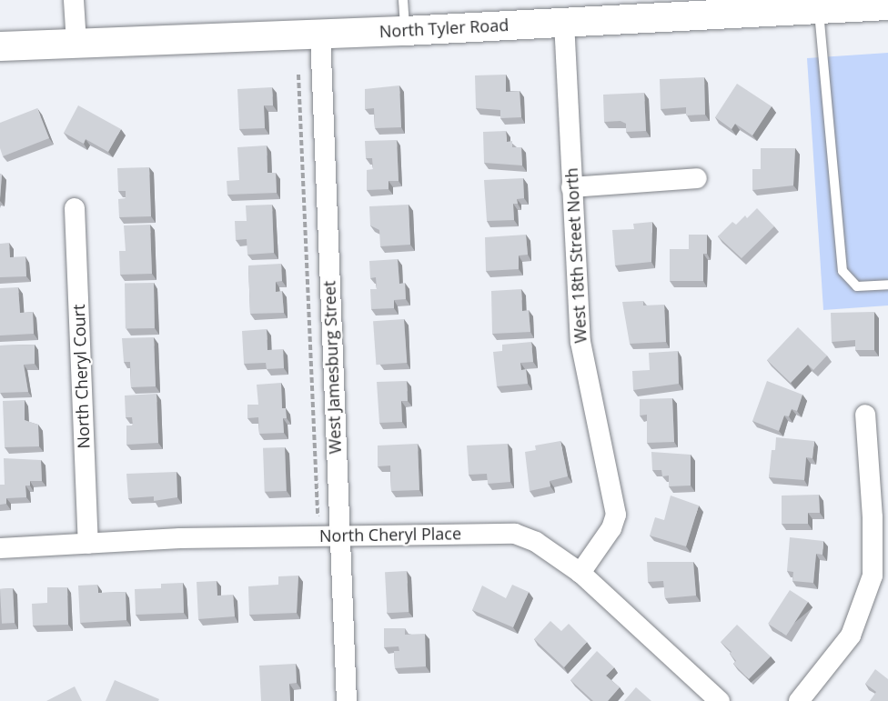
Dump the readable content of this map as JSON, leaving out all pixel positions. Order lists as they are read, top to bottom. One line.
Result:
{"streets":{"main road":["North Tyler Road"],"street":["West 18th Street North","West Jamesburg Street","North Cheryl Court","North Cheryl Place"]},"crossings":[["North Tyler Road","West 18th Street North"],["North Tyler Road","West Jamesburg Street"],["West 18th Street North","North Cheryl Place"],["West Jamesburg Street","North Cheryl Place"],["North Cheryl Court","North Cheryl Place"]]}
